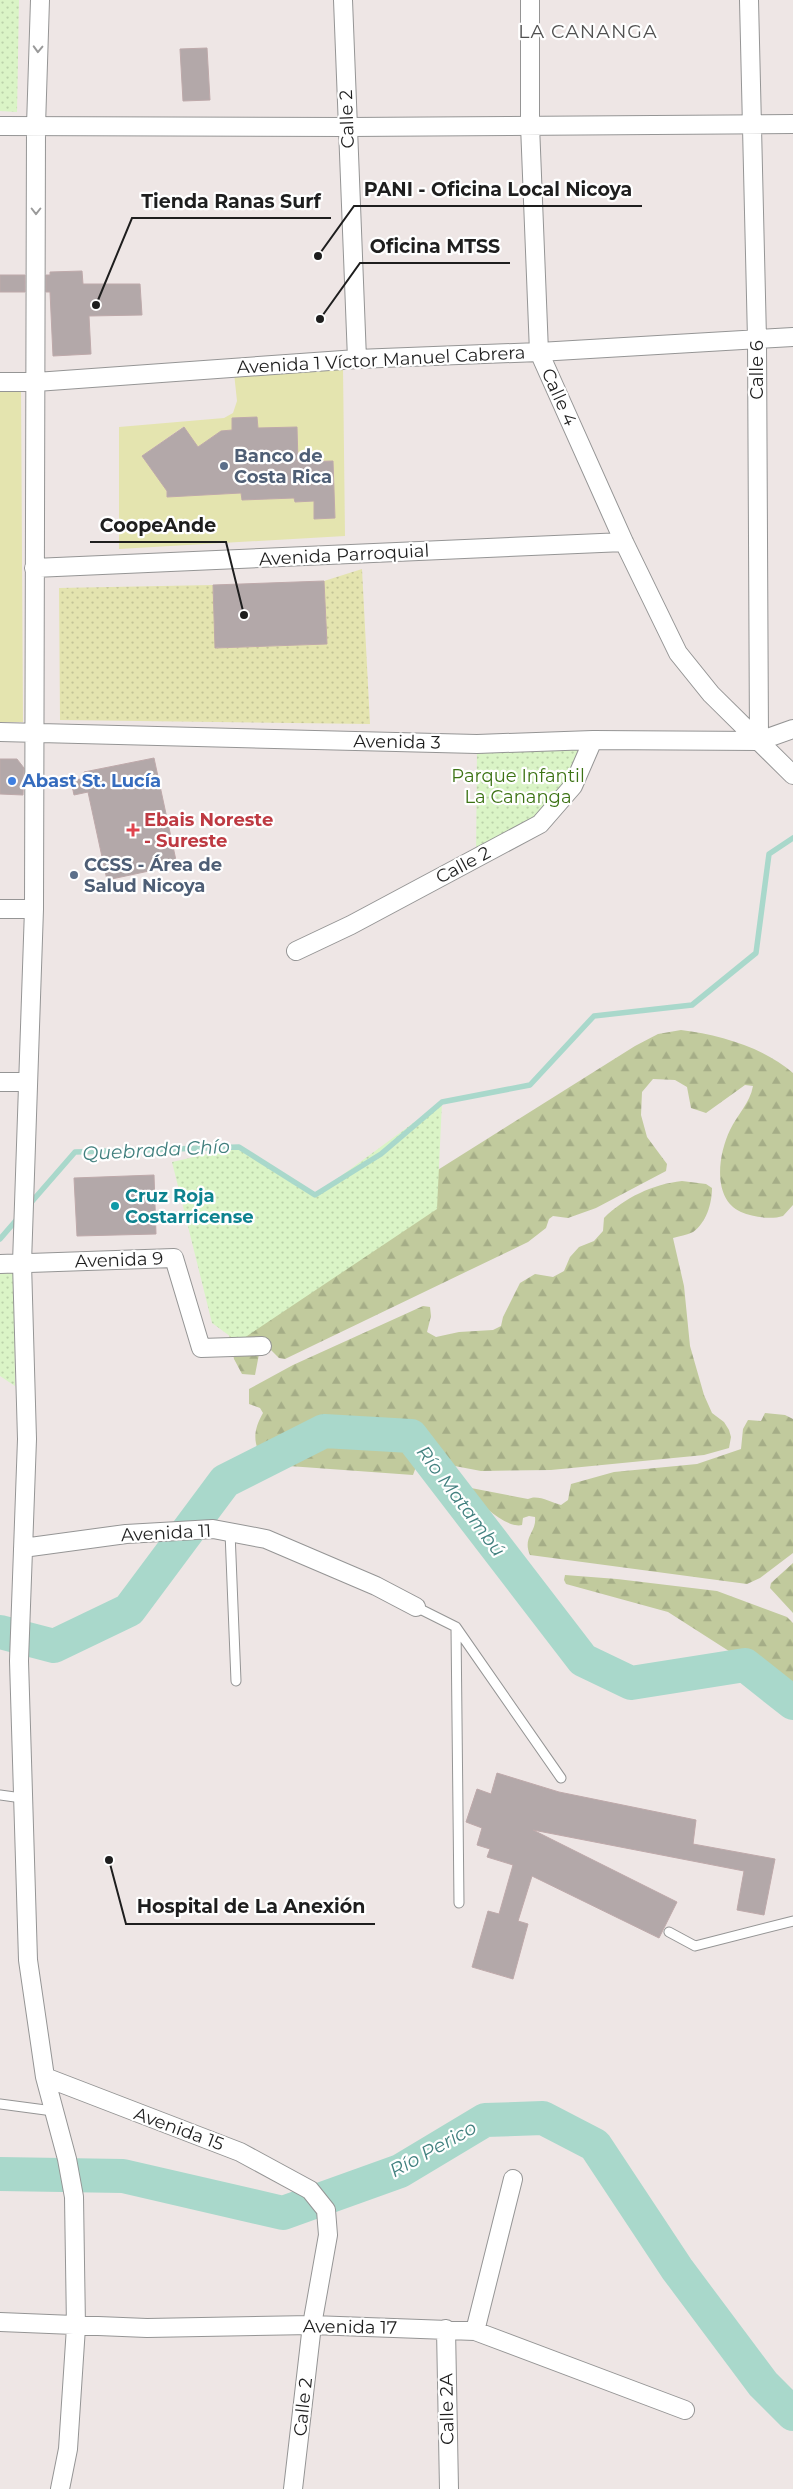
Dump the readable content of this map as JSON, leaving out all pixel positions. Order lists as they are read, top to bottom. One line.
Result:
{"streets":{"street":["Calle 2","Avenida 1 Víctor Manuel Cabrera","Calle 6","Calle 4","Avenida Parroquial","Avenida 3","Avenida 9","Avenida 11","Avenida 15","Avenida 17","Calle 2A"]},"crossings":[["Calle 2","Avenida 1 Víctor Manuel Cabrera"],["Calle 2","Avenida 3"],["Calle 2","Avenida 15"],["Calle 2","Avenida 17"],["Avenida 1 Víctor Manuel Cabrera","Calle 6"],["Avenida 1 Víctor Manuel Cabrera","Calle 4"],["Calle 6","Calle 4"],["Calle 6","Avenida 3"],["Calle 4","Avenida Parroquial"],["Calle 4","Avenida 3"],["Avenida 15","Avenida 17"],["Avenida 17","Calle 2A"]],"districts":["LA CANANGA"],"water":["Quebrada Chío","Río Matambú","Río Perico"],"parks":["Parque Infantil La Cananga"],"places":{"other":["PANI - Oficina Local Nicoya","Tienda Ranas Surf","Oficina MTSS","Banco de Costa Rica","CoopeAnde","Abast St. Lucía","CCSS - Área de Salud Nicoya","Cruz Roja Costarricense","Hospital de La Anexión"],"health":["Ebais Noreste - Sureste"]}}
